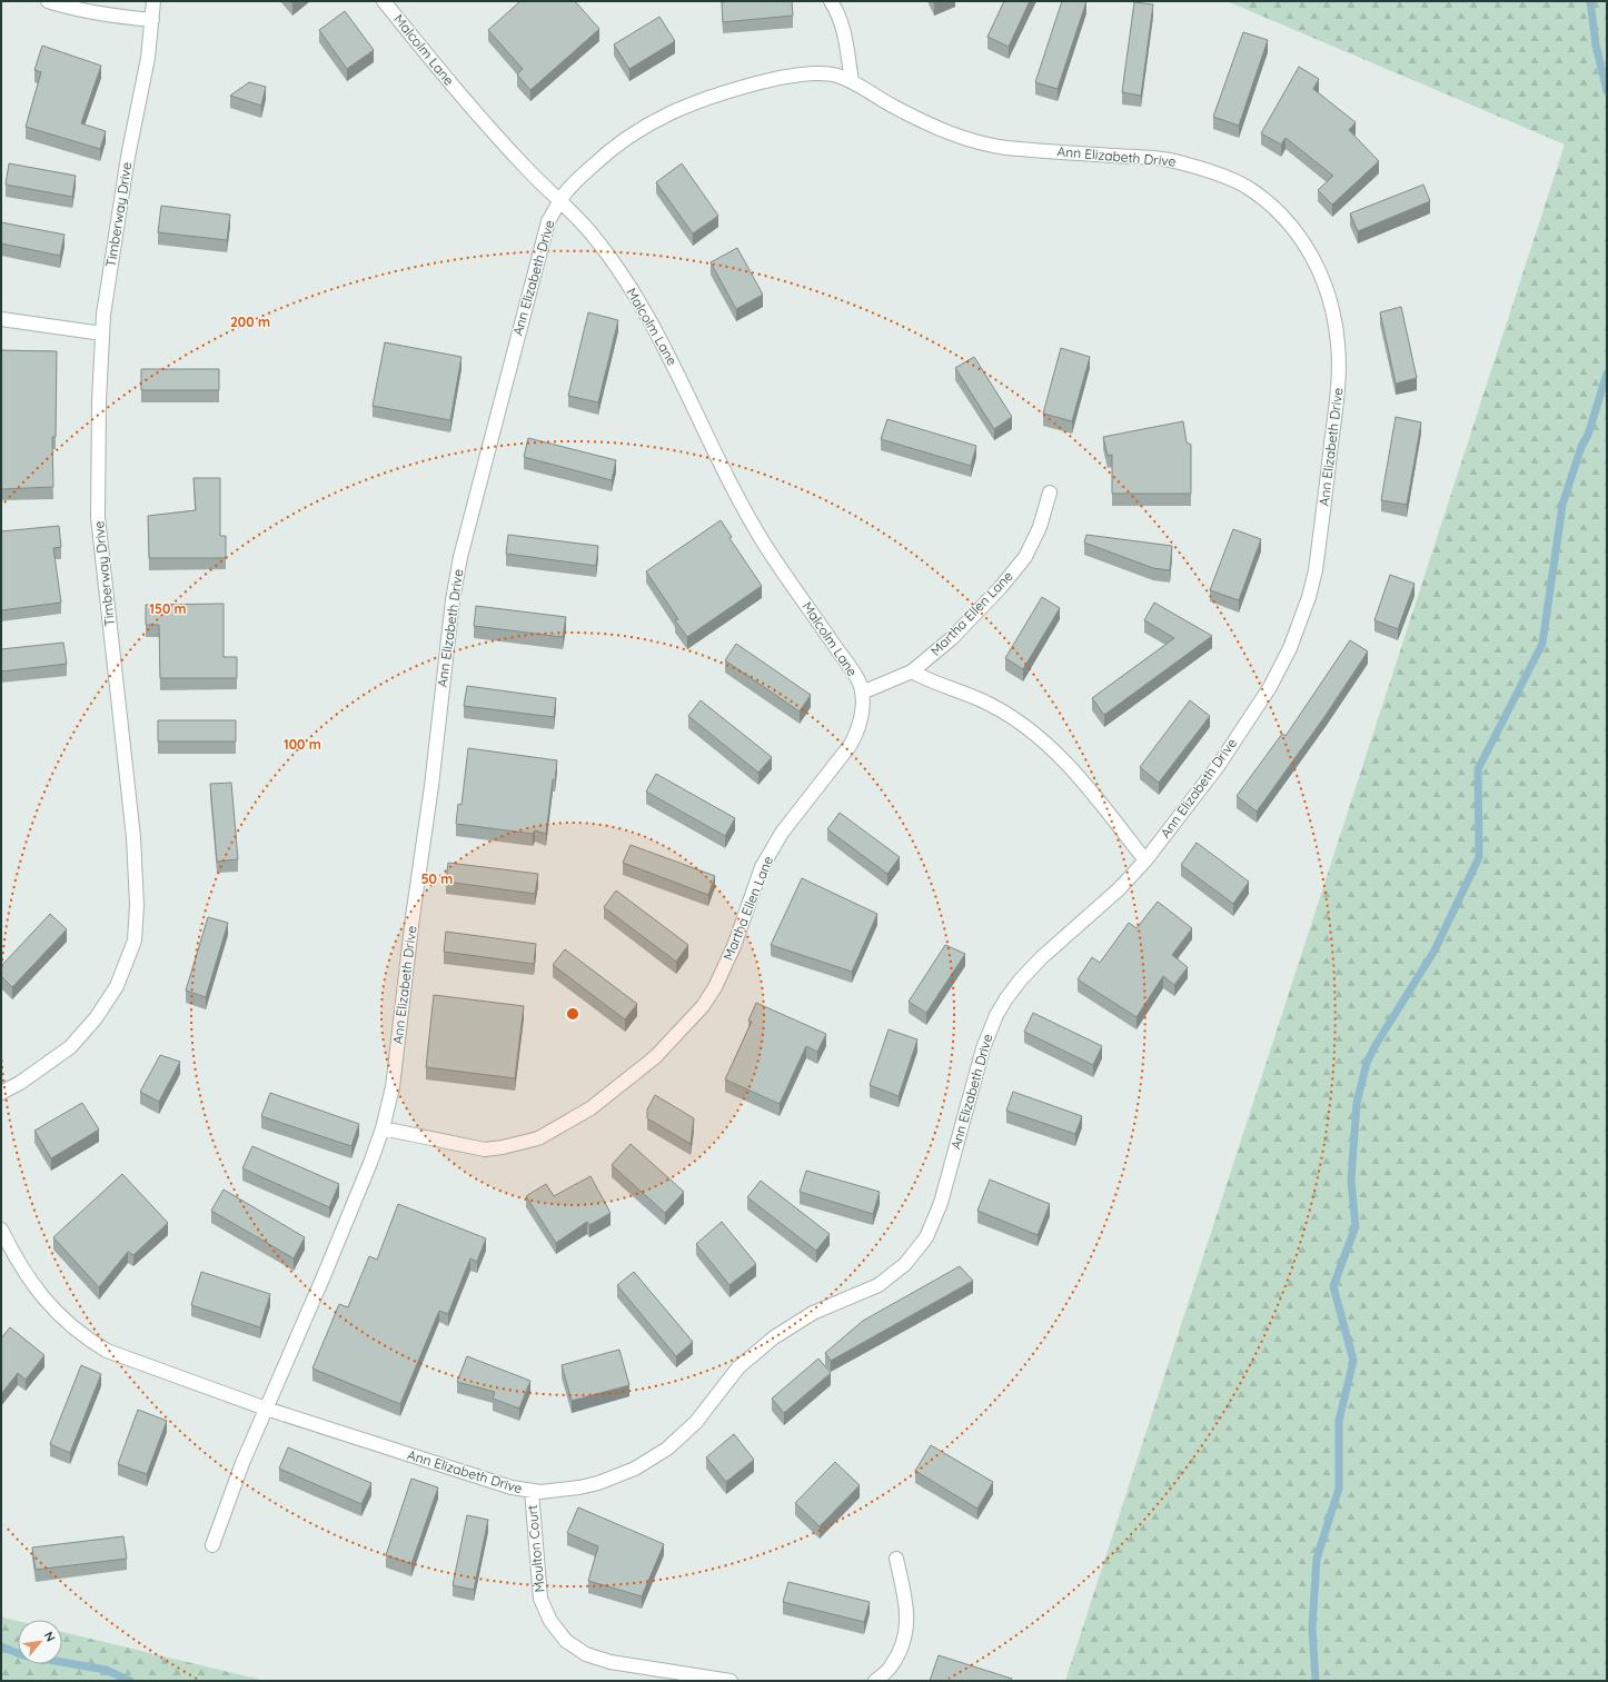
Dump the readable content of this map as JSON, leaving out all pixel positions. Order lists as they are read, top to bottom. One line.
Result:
{"streets":{"street":["Malcolm Lane","Ann Elizabeth Drive","Timberway Drive","Martha Ellen Lane","Moulton Court"]},"crossings":[["Malcolm Lane","Ann Elizabeth Drive"],["Malcolm Lane","Martha Ellen Lane"],["Ann Elizabeth Drive","Martha Ellen Lane"],["Ann Elizabeth Drive","Moulton Court"]],"north":"top right","rings":["200 m","150 m","100 m","50 m"]}
